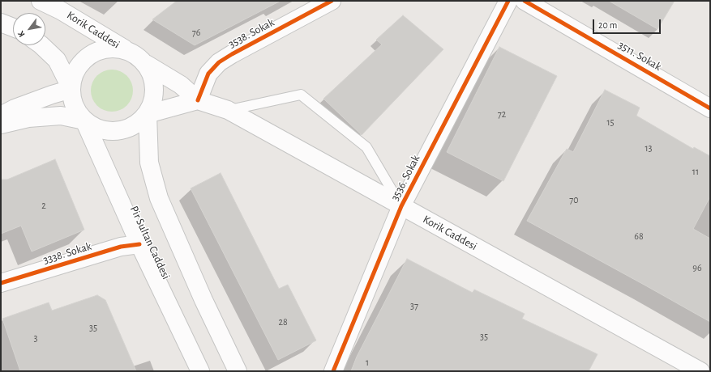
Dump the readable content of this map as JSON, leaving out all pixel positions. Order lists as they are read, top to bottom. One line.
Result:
{"streets":{"main road":["Korik Caddesi","3538. Sokak","3511. Sokak","3536. Sokak","Pir Sultan Caddesi","3338. Sokak"]},"crossings":[["Korik Caddesi","3538. Sokak"],["Korik Caddesi","3536. Sokak"],["Korik Caddesi","Pir Sultan Caddesi"],["Pir Sultan Caddesi","3338. Sokak"]],"house_numbers":["76","72","15","13","11","70","2","68","96","37","28","35","35","3","1"],"scale_bar":"20 m","north":"bottom left"}
